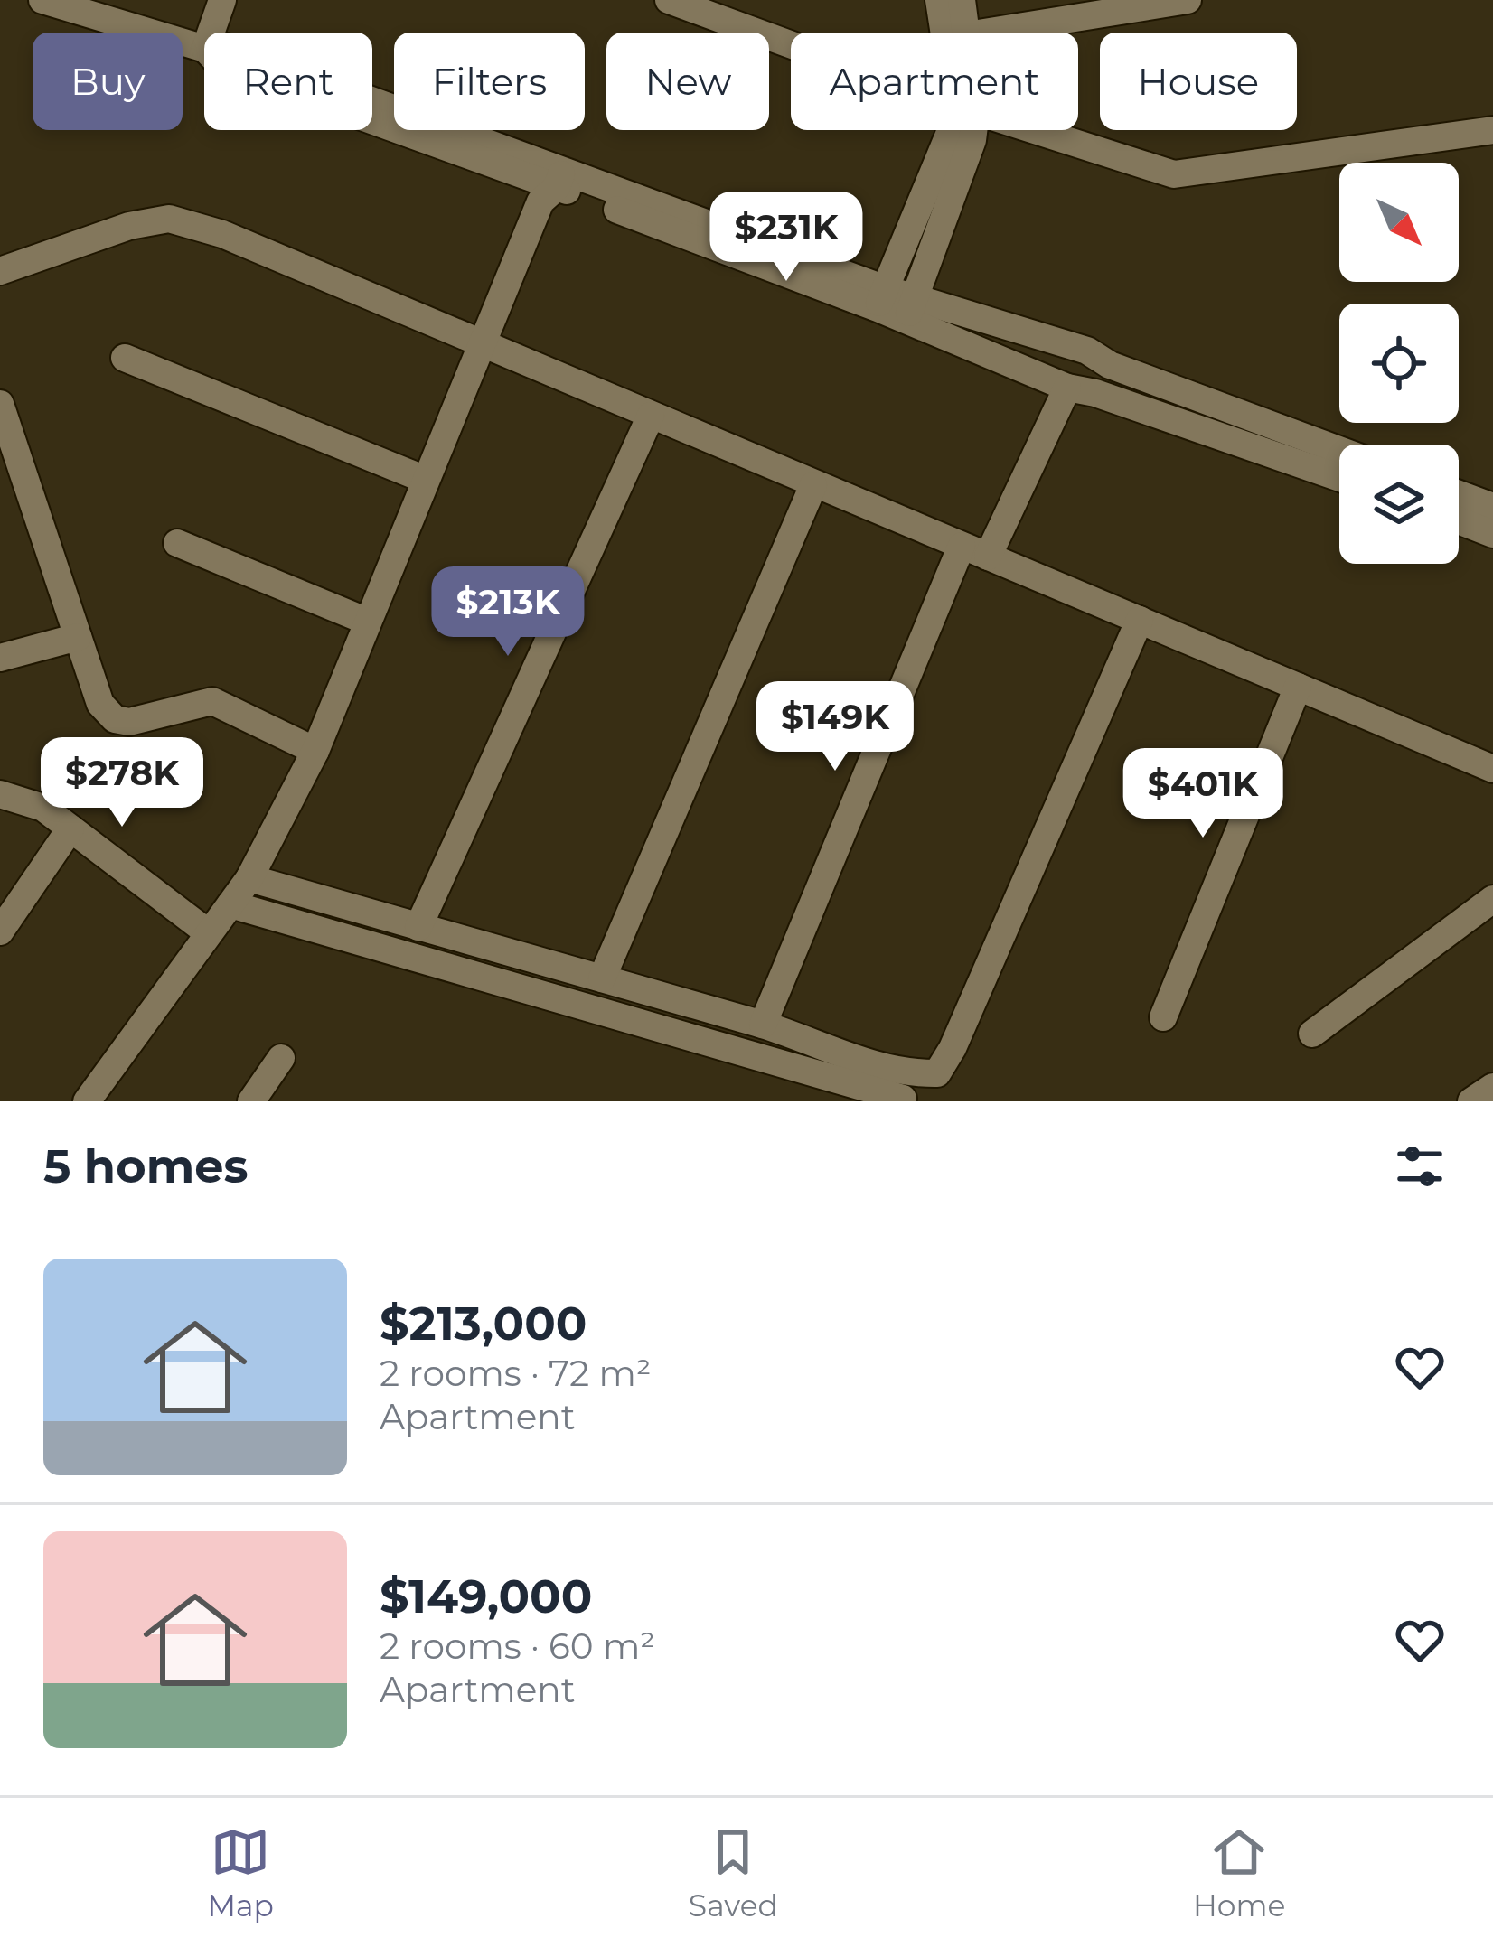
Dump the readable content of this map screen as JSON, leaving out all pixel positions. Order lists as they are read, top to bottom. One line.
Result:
{"north":"bottom right","page":{"chip":["Buy","Rent","Filters","New","Apartment","House"],"price":["$231K","$213K","$149K","$278K","$401K"],"heading":"5 homes","list":[{"name":"$213,000","note":"2 rooms · 72 m² · Apartment"},{"name":"$149,000","note":"2 rooms · 60 m² · Apartment"}],"tabs":["Map","Saved","Home"]}}
